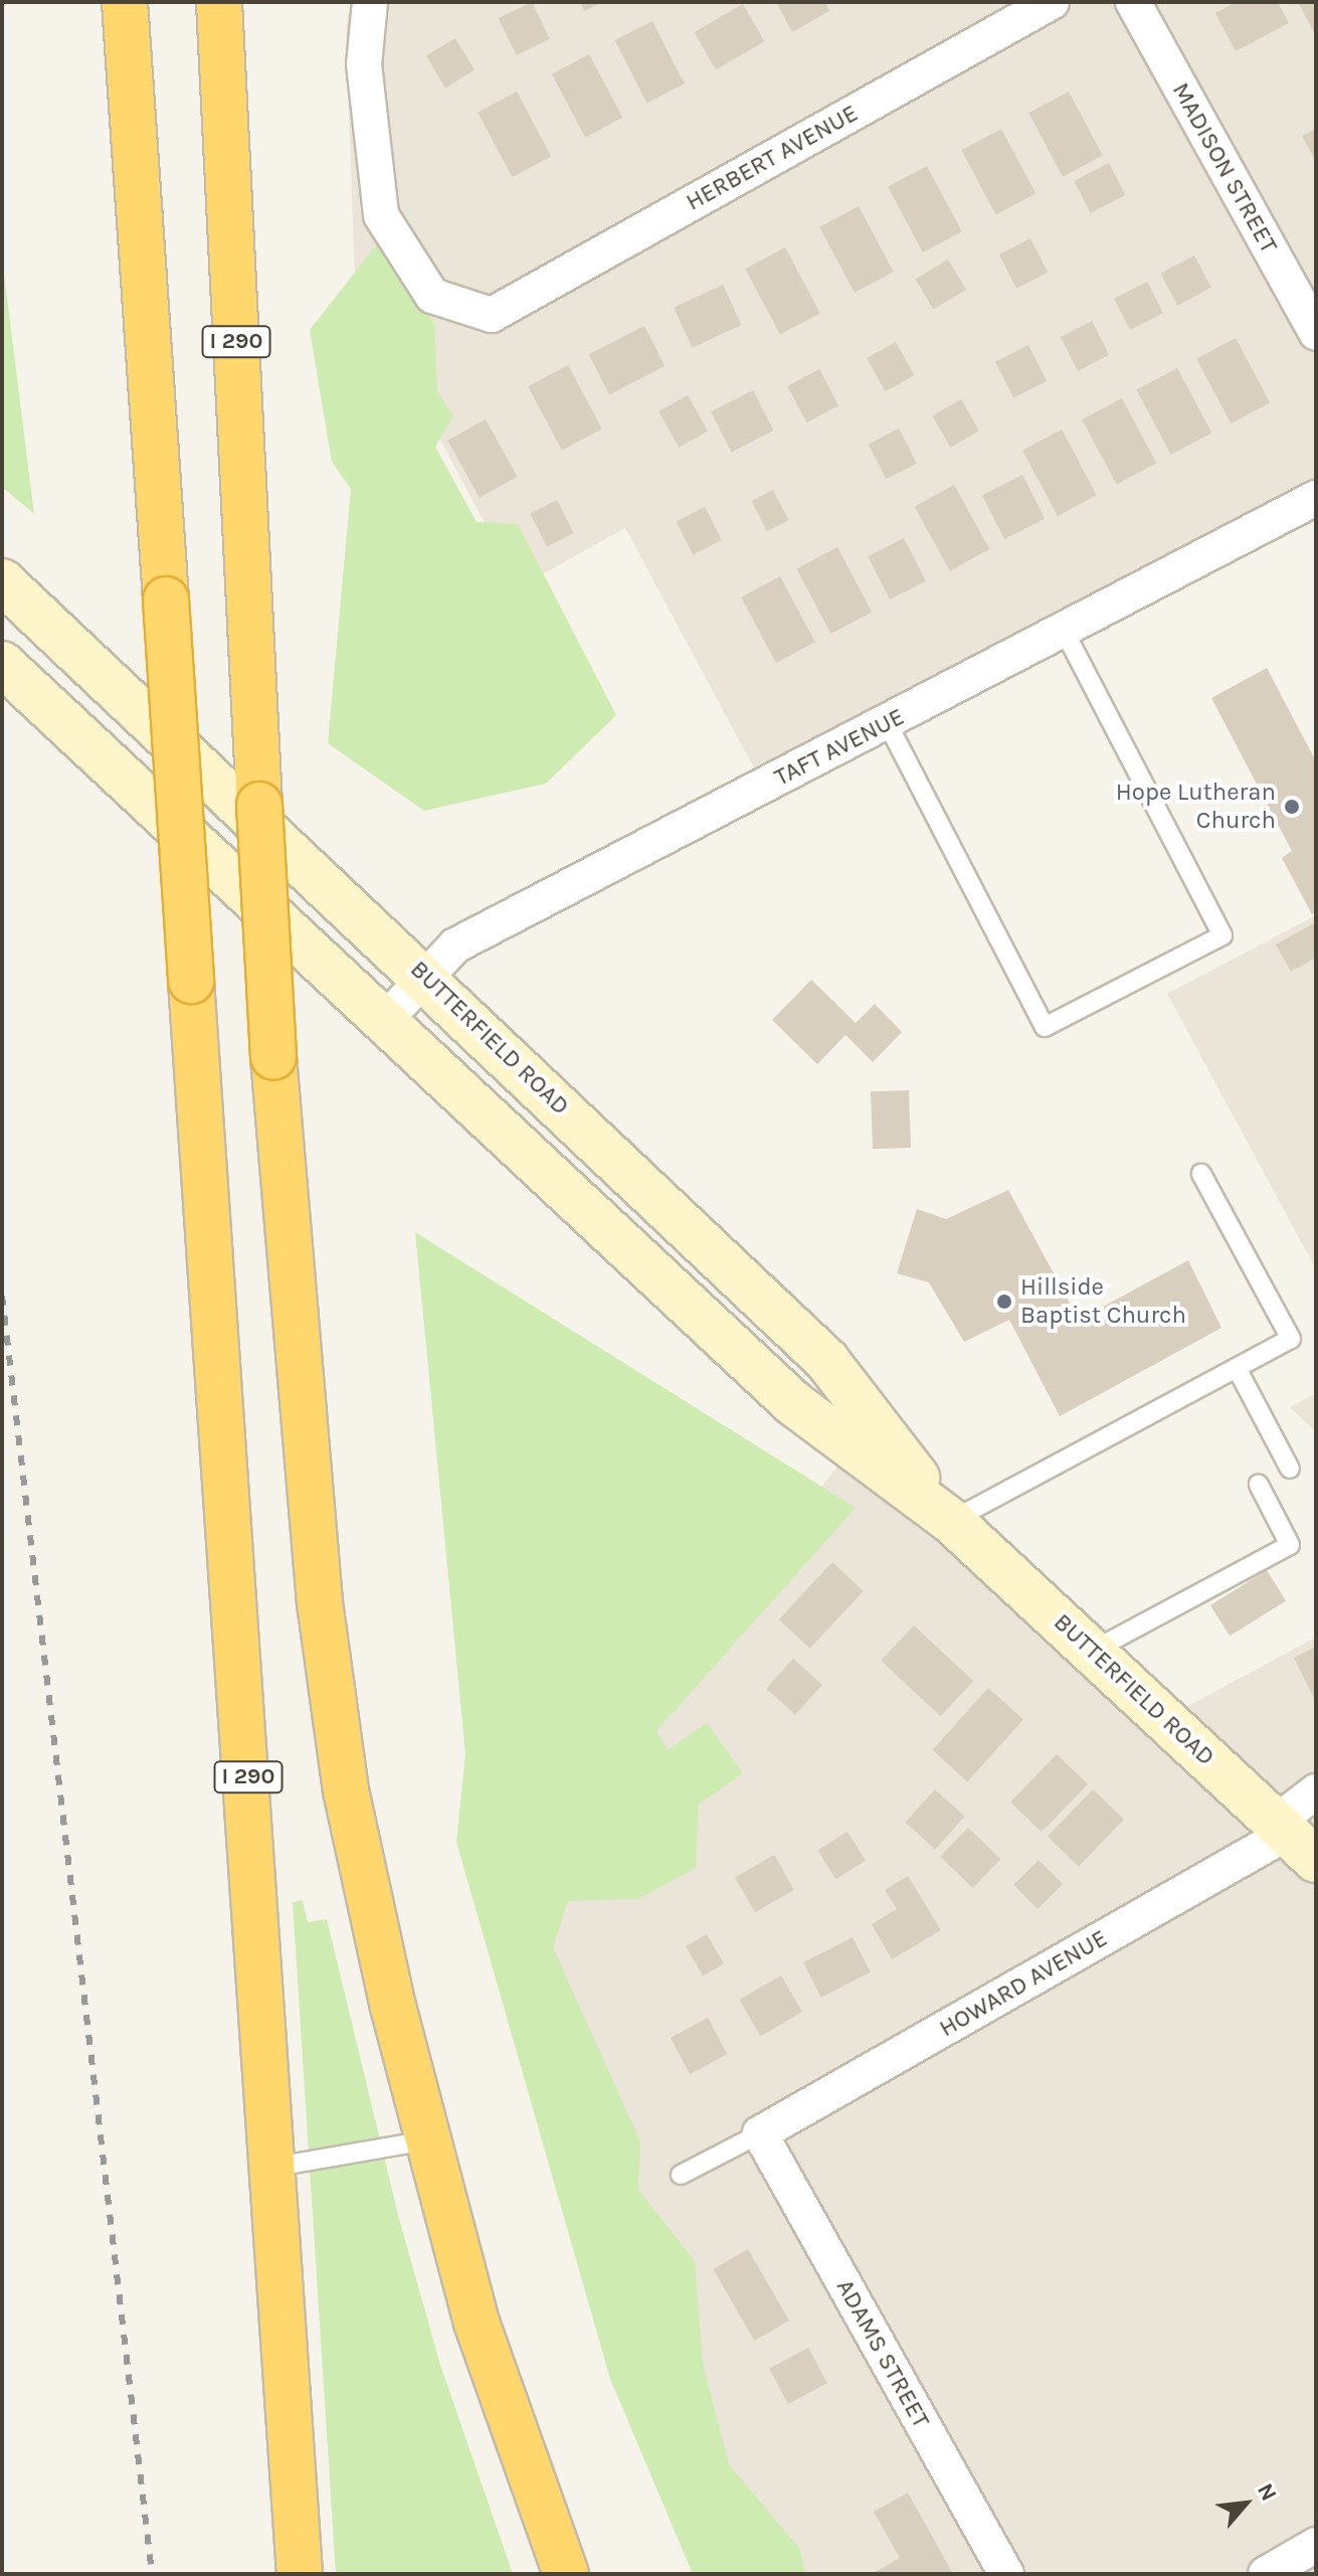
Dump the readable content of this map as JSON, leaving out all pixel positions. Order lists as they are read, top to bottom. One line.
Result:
{"streets":{"highway":["I 290"],"main road":["BUTTERFIELD ROAD"],"street":["HERBERT AVENUE","MADISON STREET","TAFT AVENUE","HOWARD AVENUE","ADAMS STREET"]},"crossings":[["TAFT AVENUE","BUTTERFIELD ROAD"],["BUTTERFIELD ROAD","HOWARD AVENUE"],["HOWARD AVENUE","ADAMS STREET"]],"places":["Hope Lutheran Church","Hillside Baptist Church"],"north":"top right"}
